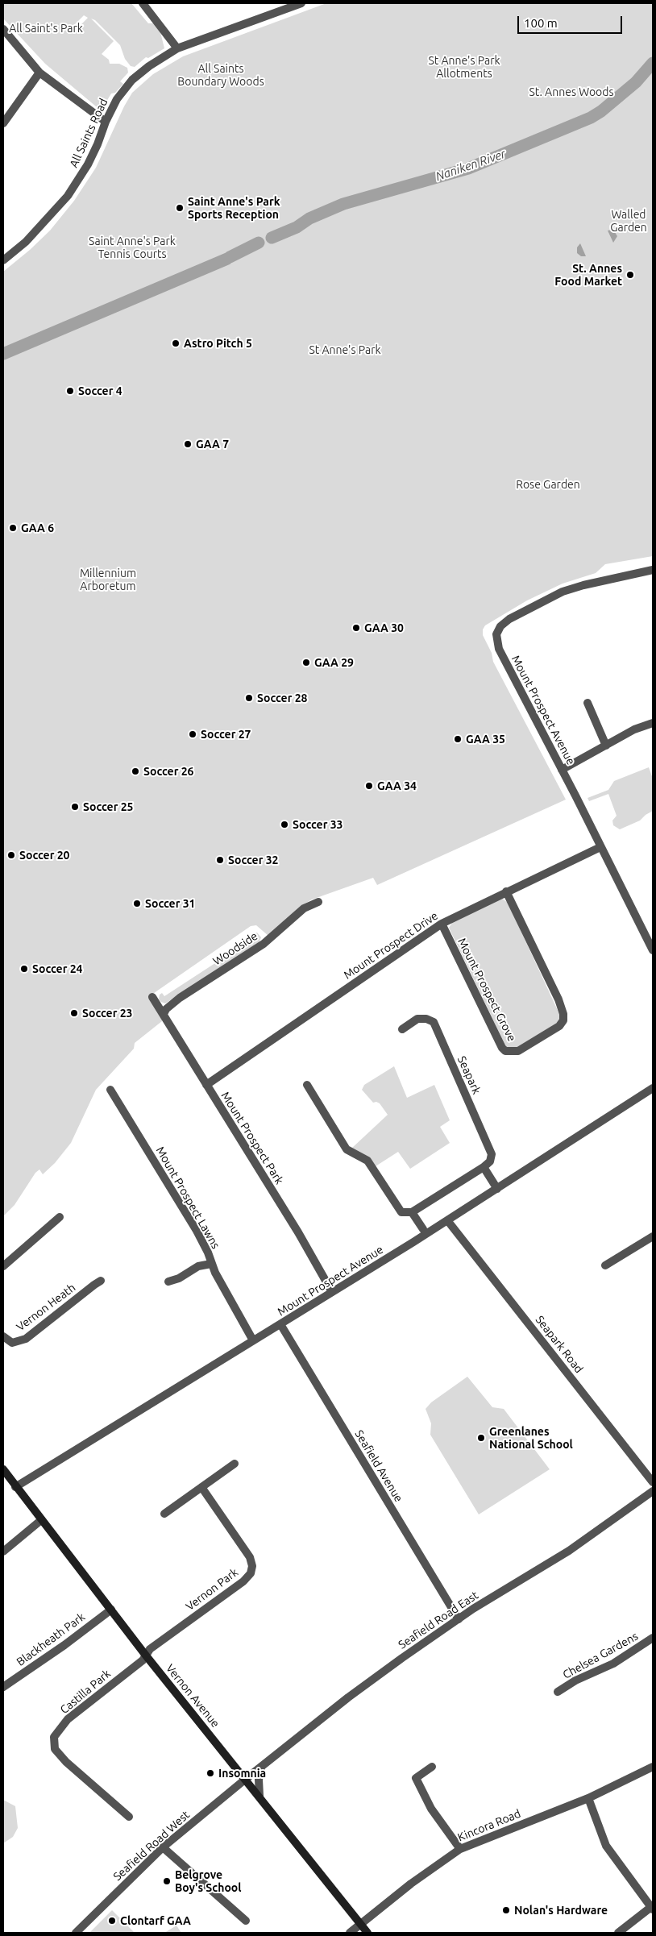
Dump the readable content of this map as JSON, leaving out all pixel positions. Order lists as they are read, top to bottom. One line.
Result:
{"streets":{"main road":["Vernon Avenue"],"street":["All Saints Road","Mount Prospect Avenue","Mount Prospect Drive","Woodside","Mount Prospect Grove","Seapark","Mount Prospect Park","Mount Prospect Lawns","Vernon Heath","Seapark Road","Seafield Avenue","Vernon Park","Seafield Road East","Blackheath Park","Chelsea Gardens","Castilla Park","Kincora Road","Seafield Road West"]},"crossings":[["Mount Prospect Avenue","Mount Prospect Drive"],["Mount Prospect Avenue","Mount Prospect Park"],["Mount Prospect Avenue","Mount Prospect Lawns"],["Mount Prospect Avenue","Seapark Road"],["Mount Prospect Avenue","Seafield Avenue"],["Mount Prospect Avenue","Vernon Avenue"],["Mount Prospect Drive","Mount Prospect Grove"],["Mount Prospect Drive","Mount Prospect Park"],["Woodside","Mount Prospect Park"],["Seafield Avenue","Seafield Road East"],["Vernon Park","Castilla Park"],["Vernon Park","Vernon Avenue"],["Seafield Road East","Vernon Avenue"],["Seafield Road East","Seafield Road West"],["Blackheath Park","Vernon Avenue"],["Castilla Park","Vernon Avenue"],["Vernon Avenue","Kincora Road"],["Vernon Avenue","Seafield Road West"]],"water":["Naniken River"],"parks":["All Saint's Park","St Anne's Park Allotments","All Saints Boundary Woods","St. Annes Woods","Walled Garden","Saint Anne's Park Tennis Courts","St Anne's Park","Rose Garden","Millennium Arboretum"],"places":["Saint Anne's Park Sports Reception","St. Annes Food Market","Astro Pitch 5","Soccer 4","GAA 7","GAA 6","GAA 30","GAA 29","Soccer 28","Soccer 27","GAA 35","Soccer 26","GAA 34","Soccer 25","Soccer 33","Soccer 20","Soccer 32","Soccer 31","Soccer 24","Soccer 23","Greenlanes National School","Insomnia","Belgrove Boy's School","Nolan's Hardware","Clontarf GAA"],"scale_bar":"100 m"}
